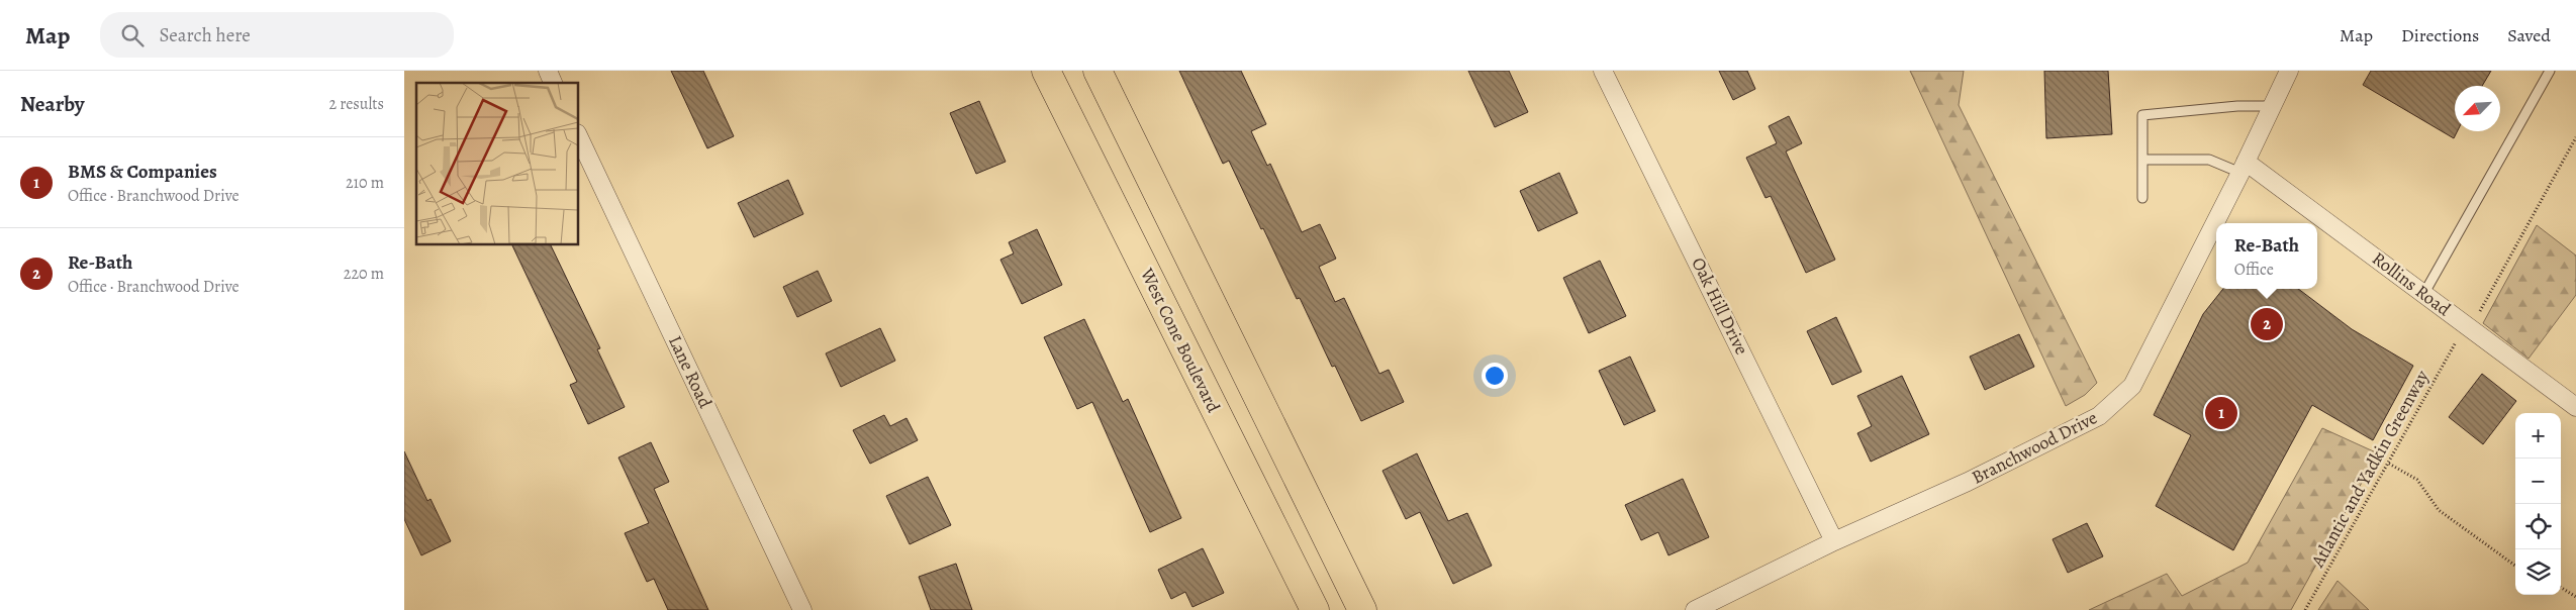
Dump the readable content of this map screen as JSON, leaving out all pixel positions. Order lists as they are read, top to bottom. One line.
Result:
{"streets":{"main road":["West Cone Boulevard"],"street":["Rollins Road","Oak Hill Drive","Lane Road","Branchwood Drive"],"path":["Atlantic and Yadkin Greenway"]},"crossings":[["Rollins Road","Branchwood Drive"],["Oak Hill Drive","Branchwood Drive"]],"north":"bottom left","page":{"header":"Map","search":"Search here","nav":["Map","Directions","Saved"],"heading":["Nearby","2 results"],"list":[{"mark":"1","name":"BMS & Companies","note":"Office · Branchwood Drive","value":"210 m"},{"mark":"2","name":"Re-Bath","note":"Office · Branchwood Drive","value":"220 m"}],"popup":["Re-Bath","Office"],"pins":["2","1"],"map_buttons":["+","−"]}}
